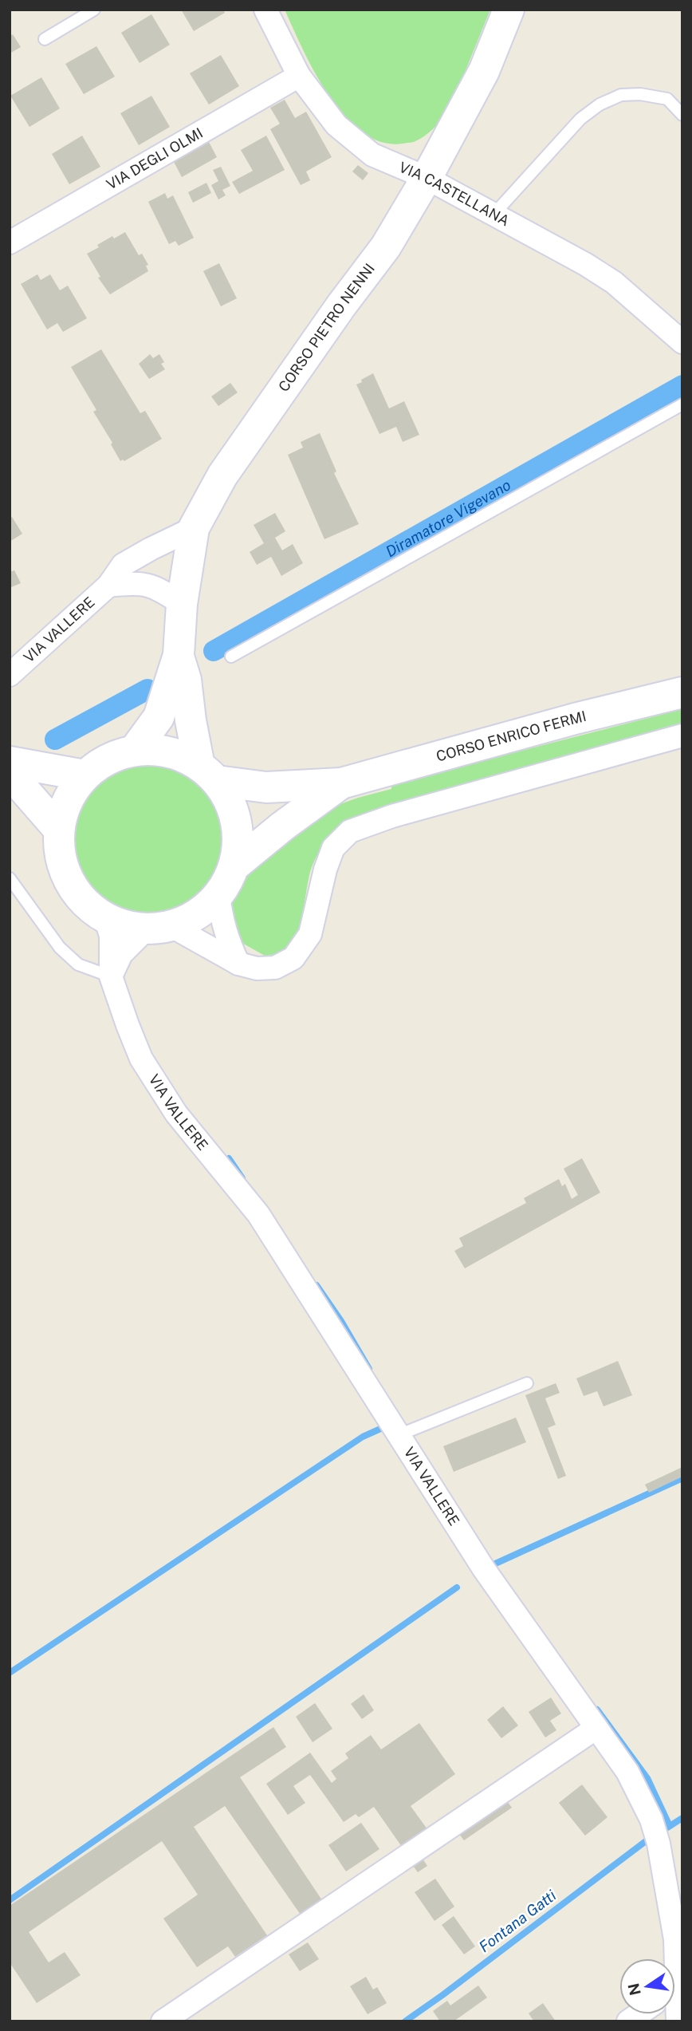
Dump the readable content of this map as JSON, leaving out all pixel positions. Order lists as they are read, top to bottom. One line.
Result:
{"streets":{"main road":["CORSO PIETRO NENNI","CORSO ENRICO FERMI"],"street":["VIA DEGLI OLMI","VIA CASTELLANA","VIA VALLERE"]},"crossings":[["VIA DEGLI OLMI","VIA CASTELLANA"],["VIA CASTELLANA","CORSO PIETRO NENNI"],["CORSO PIETRO NENNI","VIA VALLERE"],["CORSO PIETRO NENNI","CORSO ENRICO FERMI"],["VIA VALLERE","CORSO ENRICO FERMI"]],"water":["Diramatore Vigevano","Fontana Gatti"],"north":"left"}
